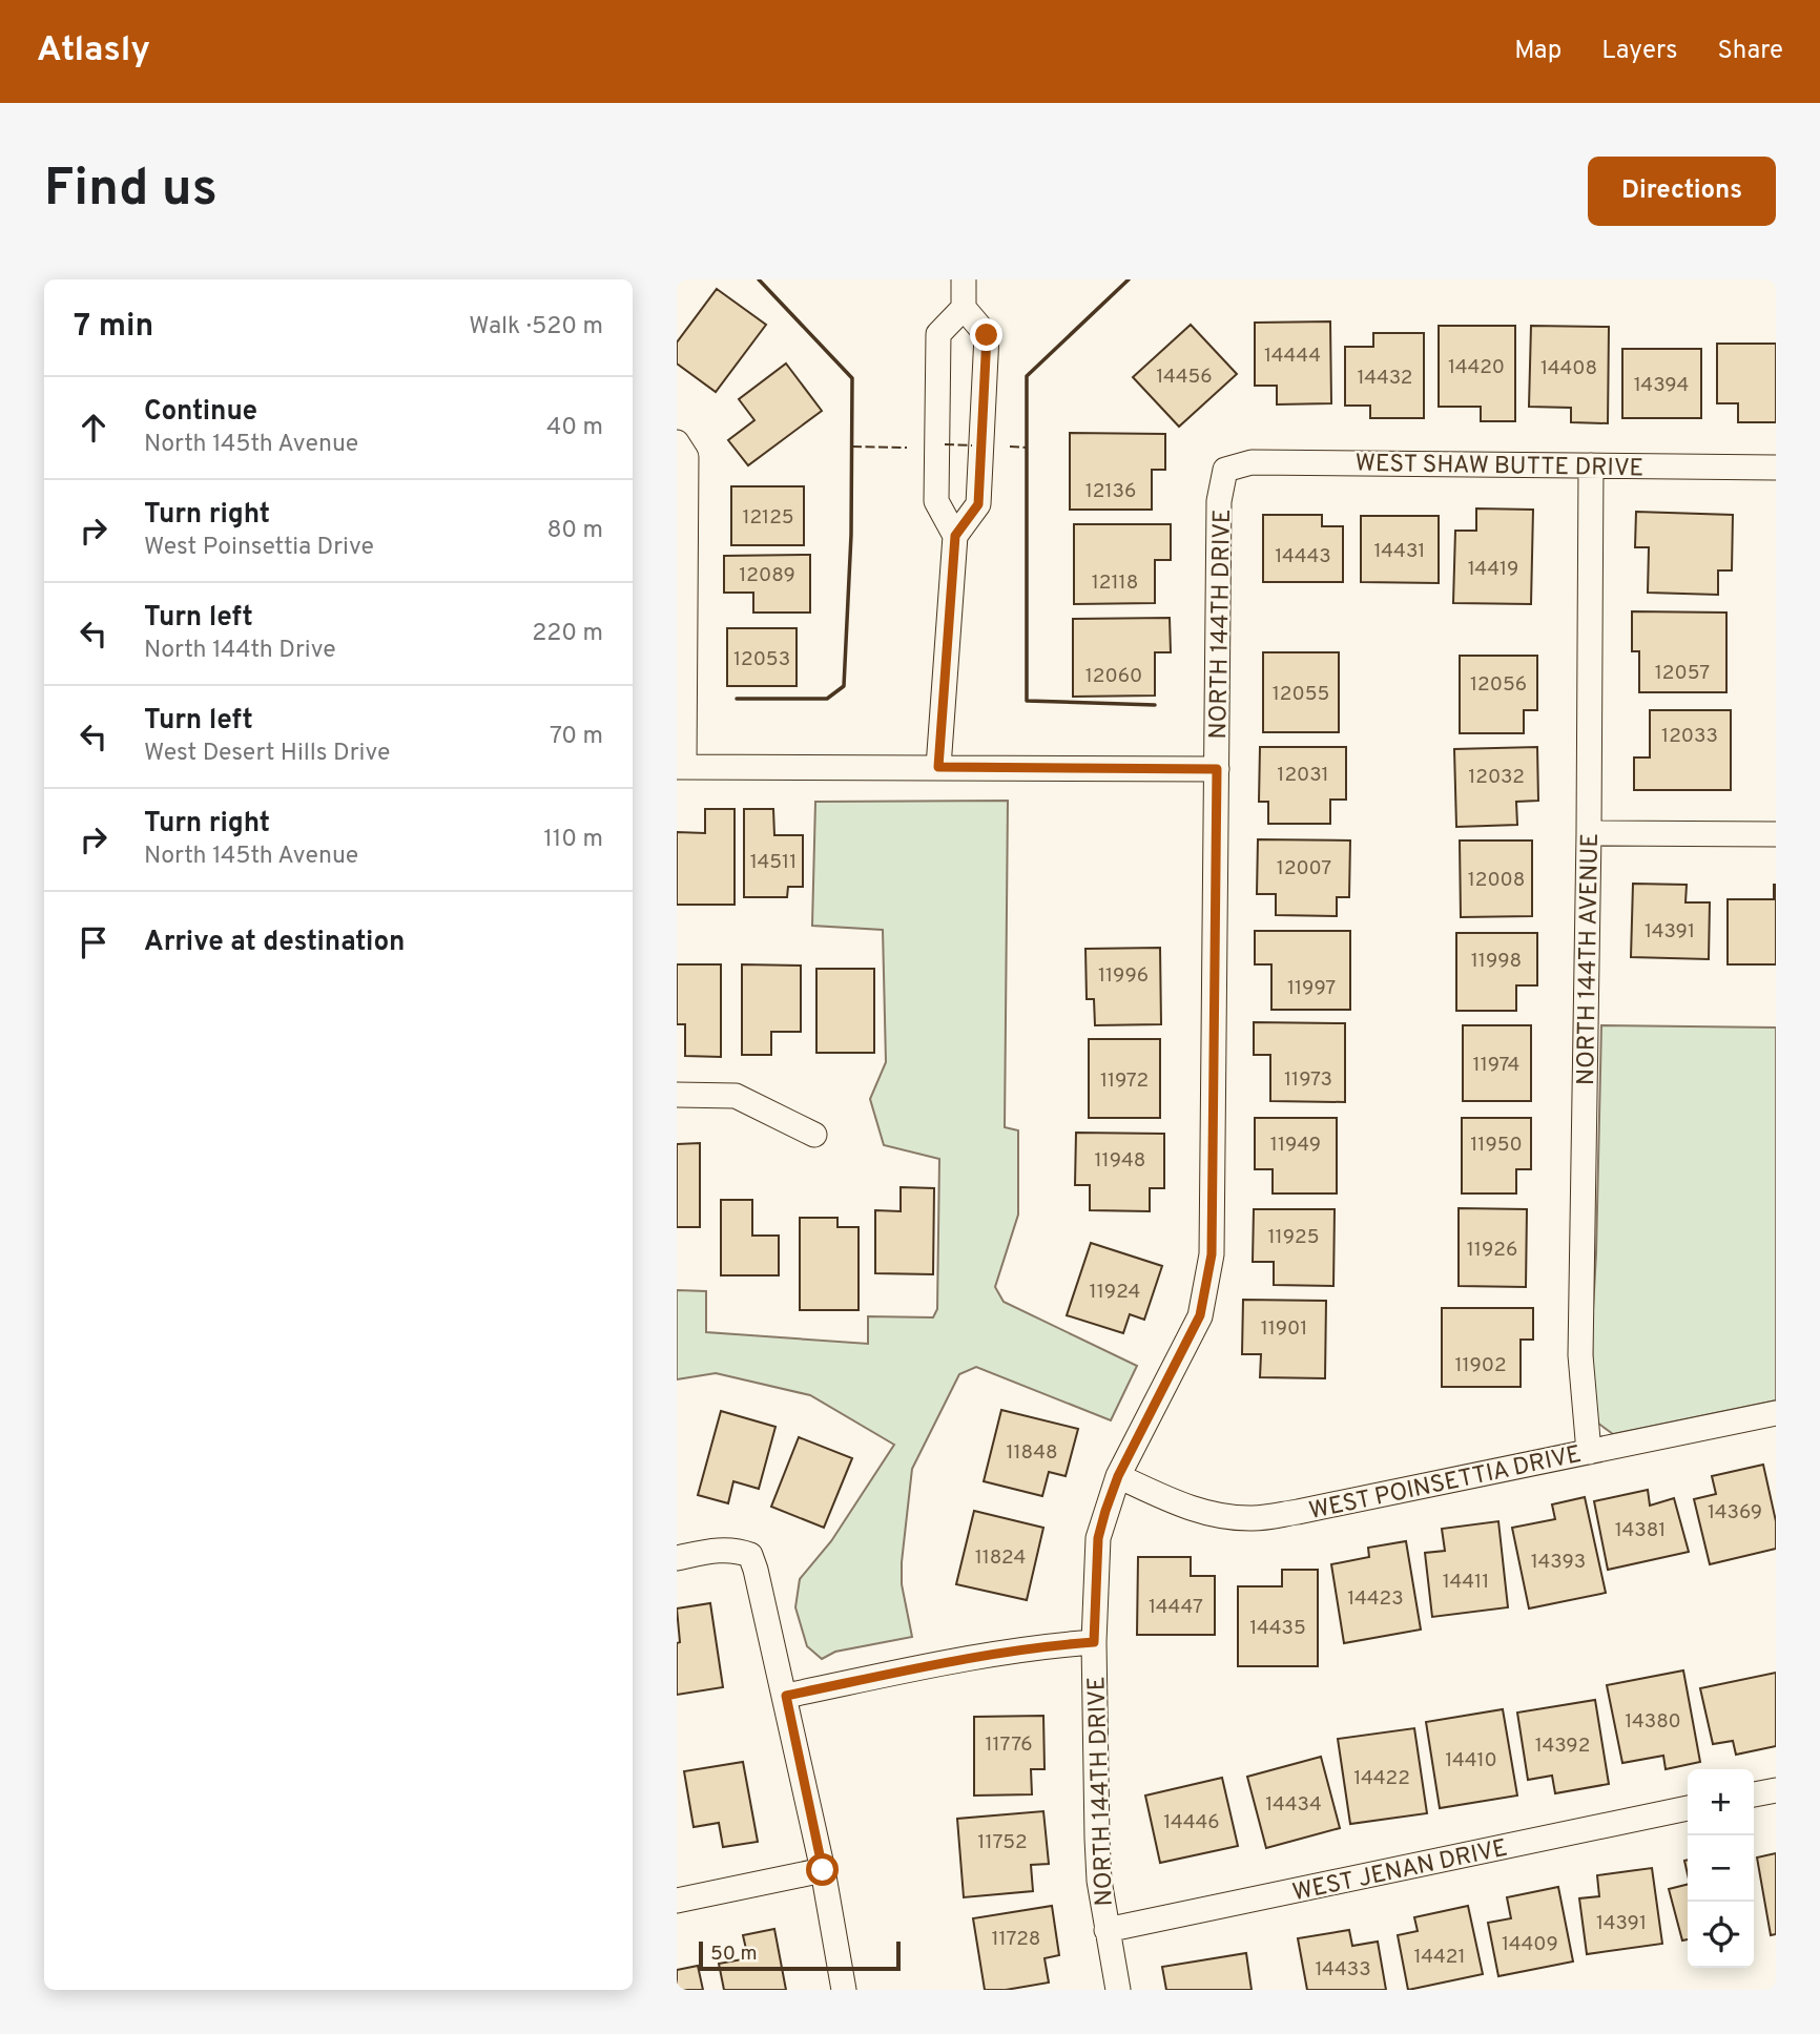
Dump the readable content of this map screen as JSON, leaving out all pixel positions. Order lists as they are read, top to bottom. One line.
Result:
{"streets":{"street":["WEST SHAW BUTTE DRIVE","NORTH 144TH DRIVE","NORTH 144TH AVENUE","WEST POINSETTIA DRIVE","WEST JENAN DRIVE"]},"crossings":[["WEST SHAW BUTTE DRIVE","NORTH 144TH DRIVE"],["WEST SHAW BUTTE DRIVE","NORTH 144TH AVENUE"],["NORTH 144TH DRIVE","WEST POINSETTIA DRIVE"],["NORTH 144TH DRIVE","WEST JENAN DRIVE"],["NORTH 144TH AVENUE","WEST POINSETTIA DRIVE"]],"house_numbers":["14444","14420","14408","14456","14432","14394","12136","12125","14431","14443","14419","12089","12118","12053","12057","12060","12056","12055","12033","12031","12032","14511","12007","12008","14391","11998","11996","11997","11974","11973","11972","11949","11950","11948","11925","11926","11924","11901","11902","11848","14369","14381","11824","14393","14411","14423","14447","14435","14380","11776","14392","14410","14422","14434","14446","11752","14391","11728","14409","14421","14433"],"scale_bar":"50 m","page":{"header":"Atlasly","nav":["Map","Layers","Share"],"buttons":"Directions","title":"Find us","heading":["7 min","Walk · 520 m"],"list":[["Continue","North 145th Avenue","40 m"],["Turn right","West Poinsettia Drive","80 m"],["Turn left","North 144th Drive","220 m"],["Turn left","West Desert Hills Drive","70 m"],["Turn right","North 145th Avenue","110 m"],"Arrive at destination"],"map_buttons":["+","−"],"scale":"50 m"}}
